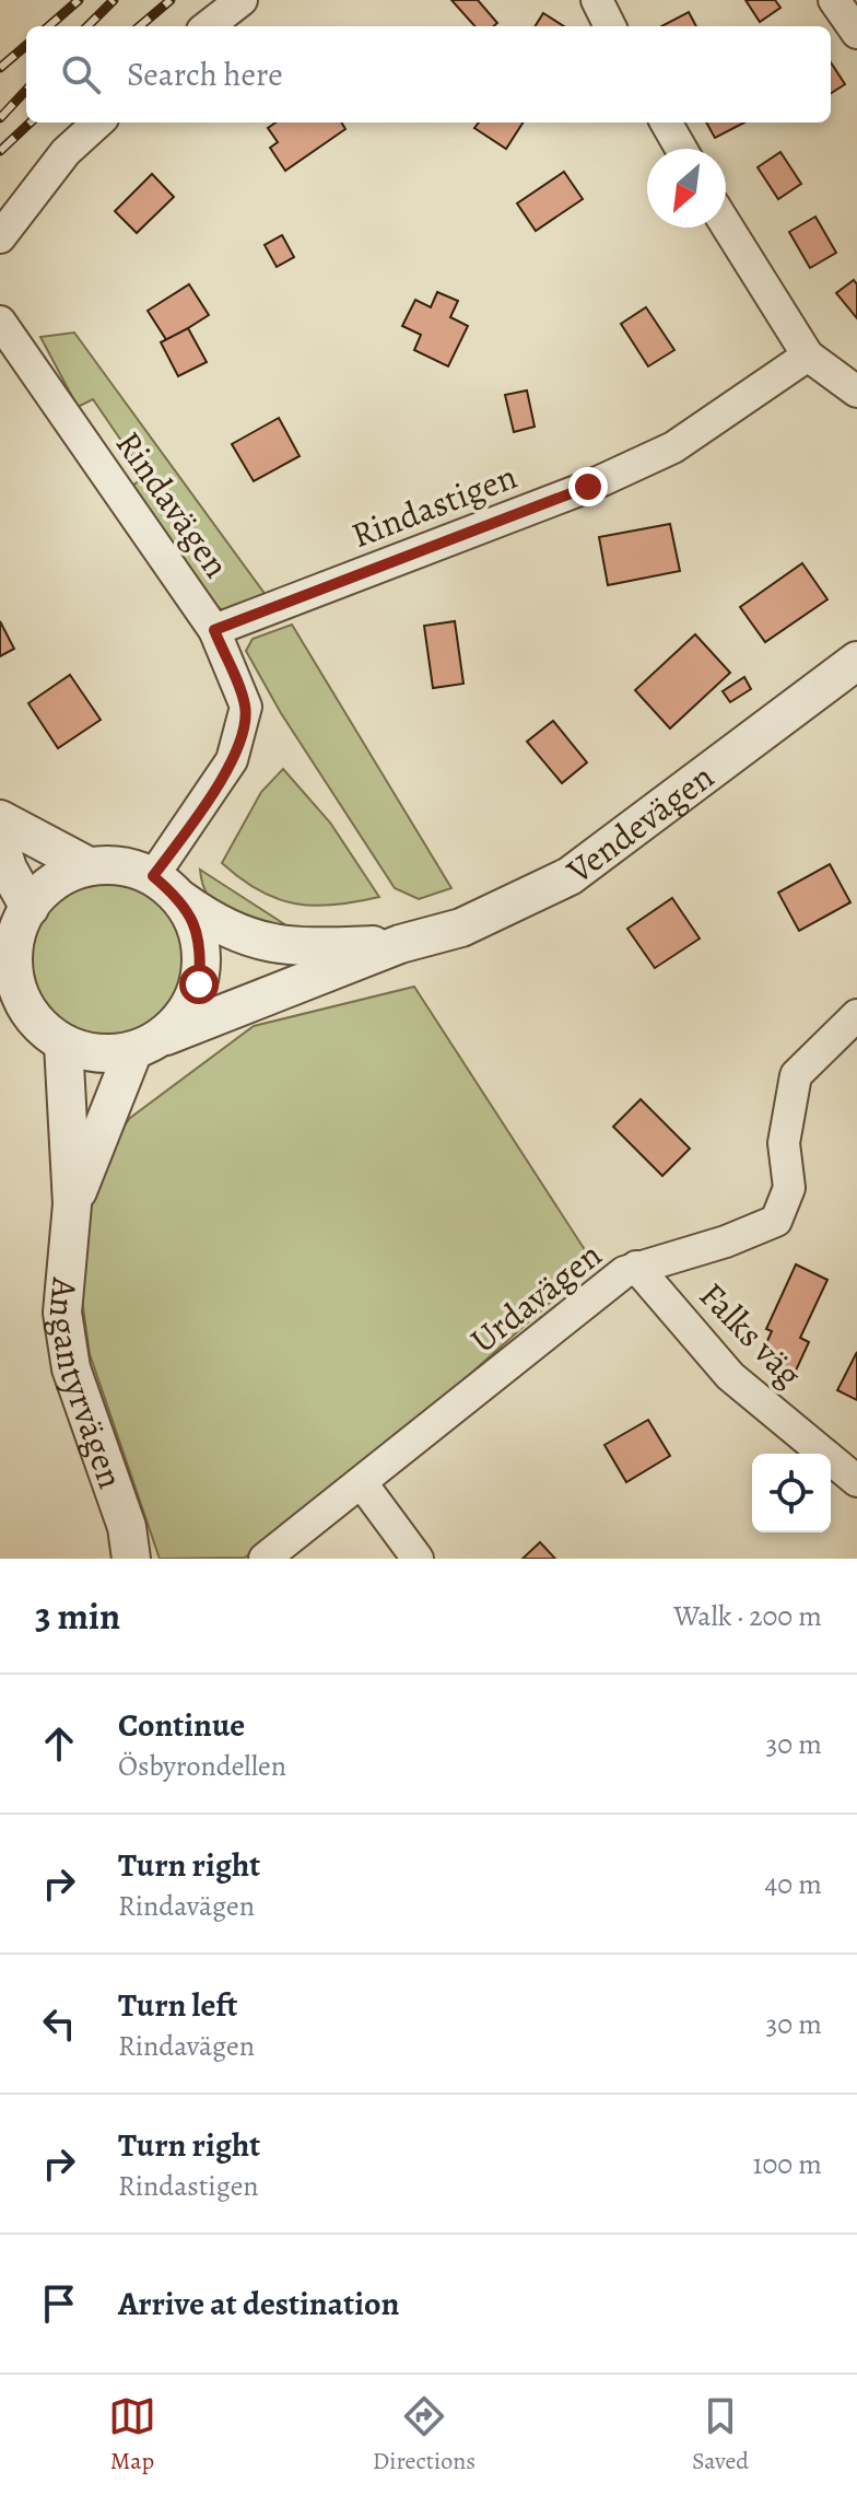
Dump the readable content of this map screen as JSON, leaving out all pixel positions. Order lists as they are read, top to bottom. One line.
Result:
{"streets":{"street":["Rindavägen","Rindastigen","Vendevägen","Urdavägen","Falks väg","Angantyrvägen"]},"crossings":[["Rindavägen","Rindastigen"],["Rindavägen","Vendevägen"],["Rindavägen","Angantyrvägen"],["Vendevägen","Angantyrvägen"],["Urdavägen","Falks väg"]],"north":"bottom left","page":{"search":"Search here","heading":["3 min","Walk · 200 m"],"list":[["Continue","Ösbyrondellen","30 m"],["Turn right","Rindavägen","40 m"],["Turn left","Rindavägen","30 m"],["Turn right","Rindastigen","100 m"],"Arrive at destination"],"nav":["Map","Directions","Saved"]}}
